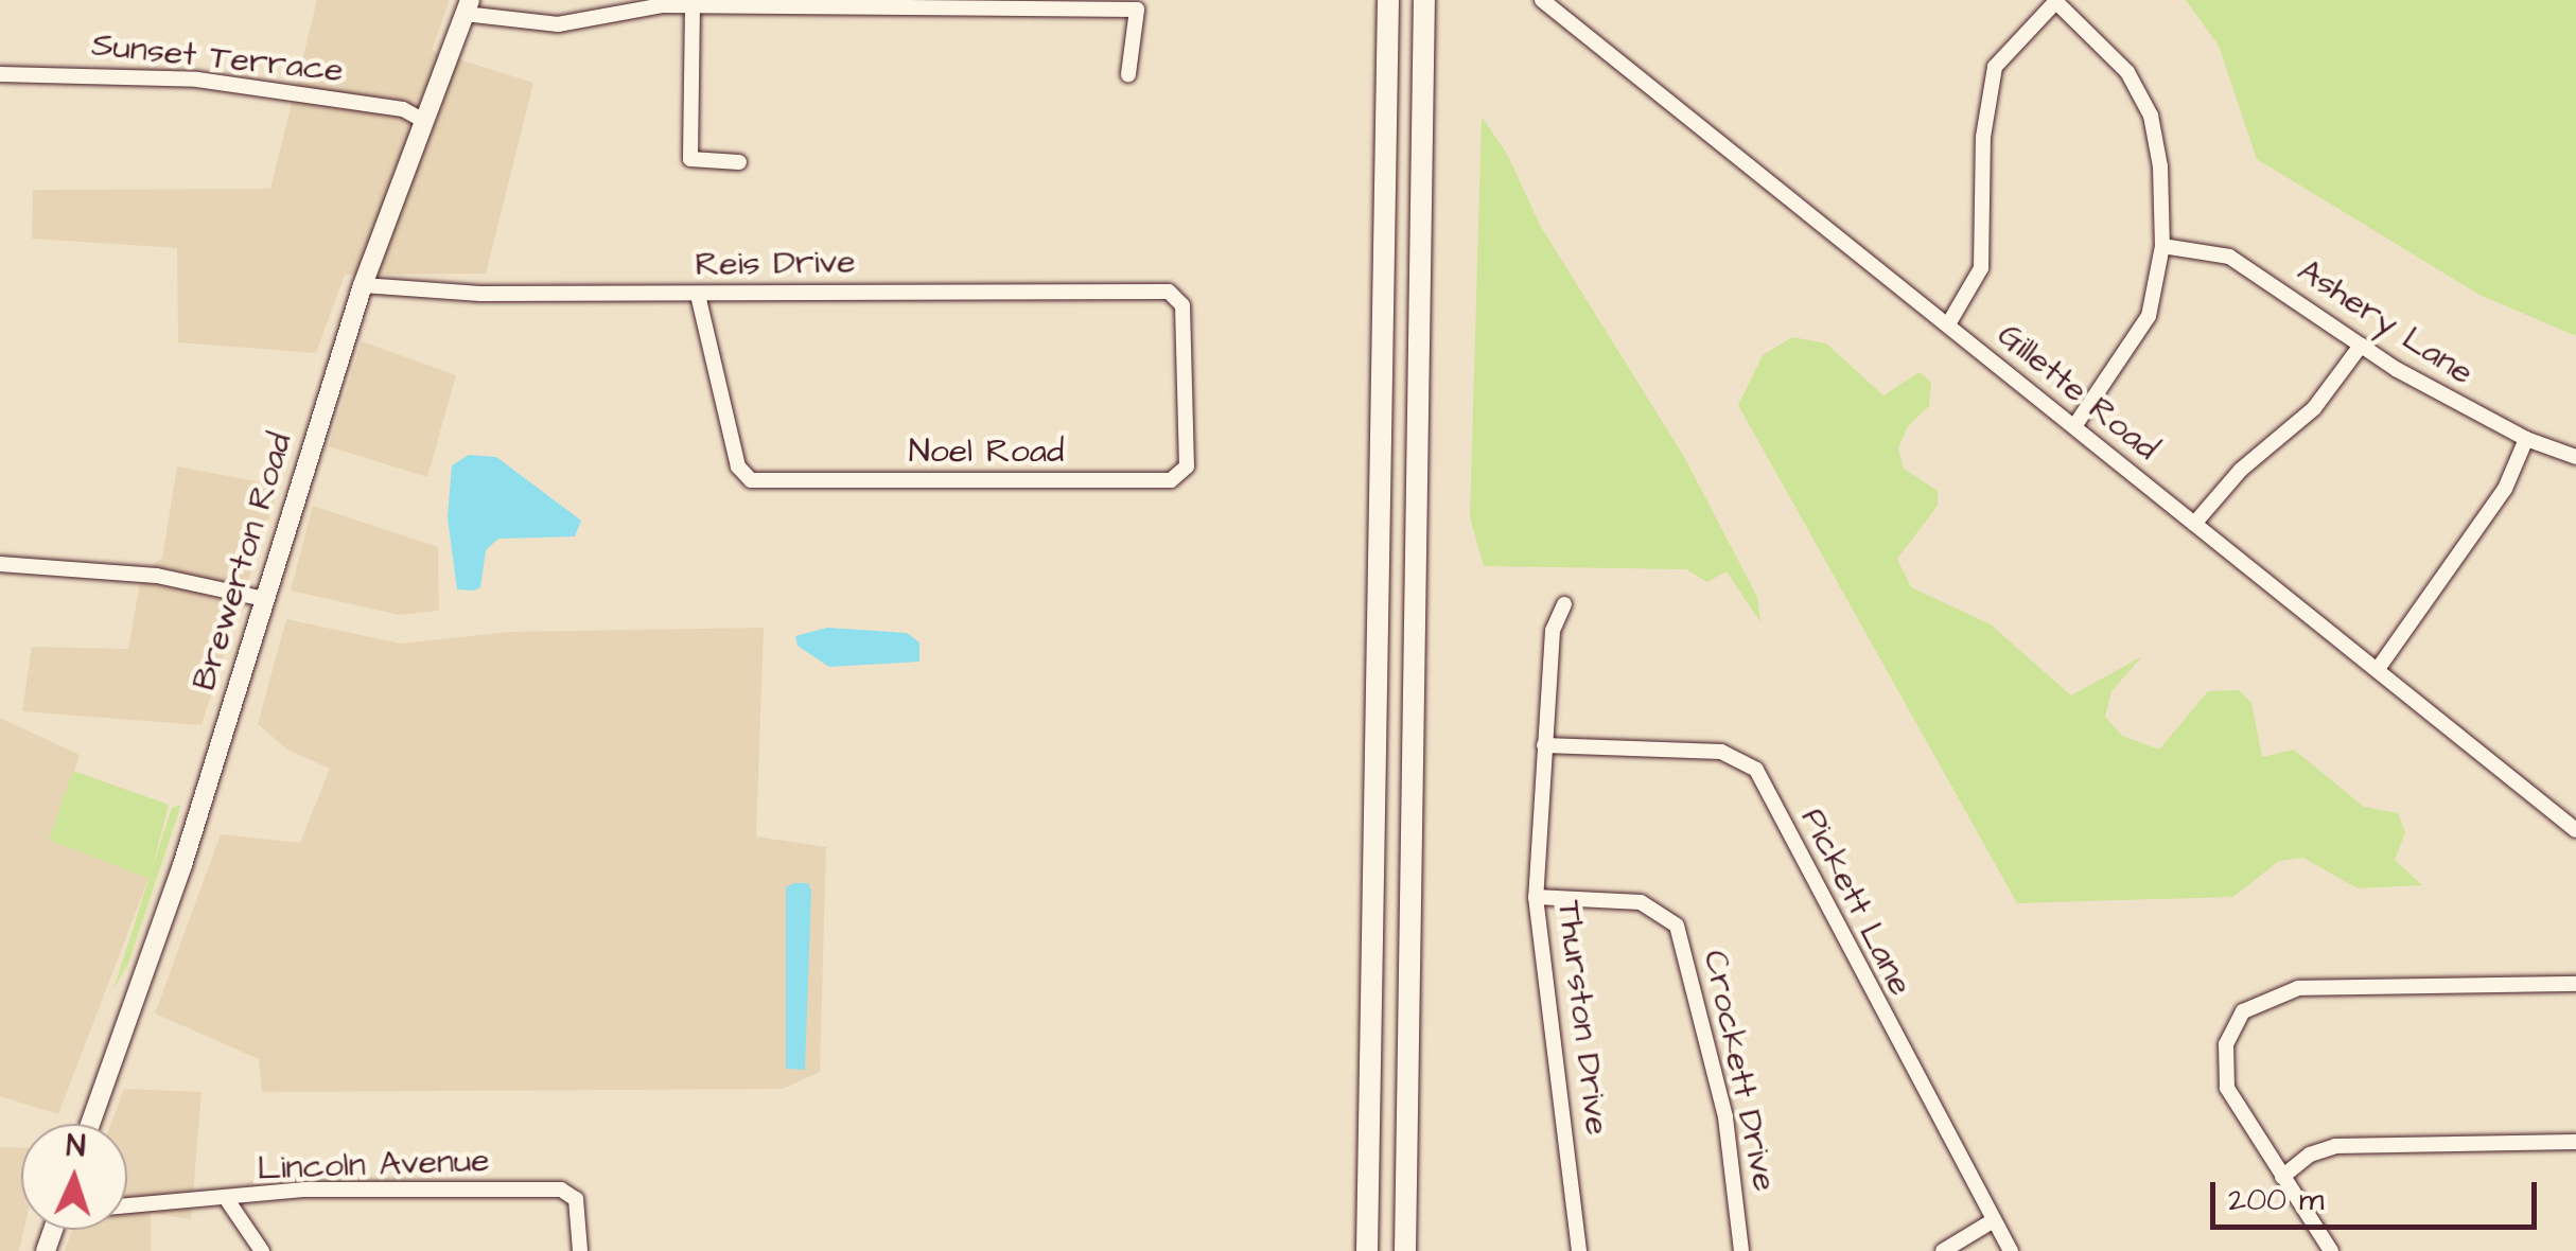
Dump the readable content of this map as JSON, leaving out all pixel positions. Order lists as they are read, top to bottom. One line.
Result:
{"streets":{"main road":["Brewerton Road"],"street":["Sunset Terrace","Reis Drive","Ashery Lane","Gillette Road","Noel Road","Pickett Lane","Thurston Drive","Crockett Drive","Lincoln Avenue"]},"crossings":[["Sunset Terrace","Brewerton Road"],["Reis Drive","Noel Road"],["Reis Drive","Brewerton Road"],["Pickett Lane","Thurston Drive"],["Thurston Drive","Crockett Drive"]],"scale_bar":"200 m","north":"top"}
